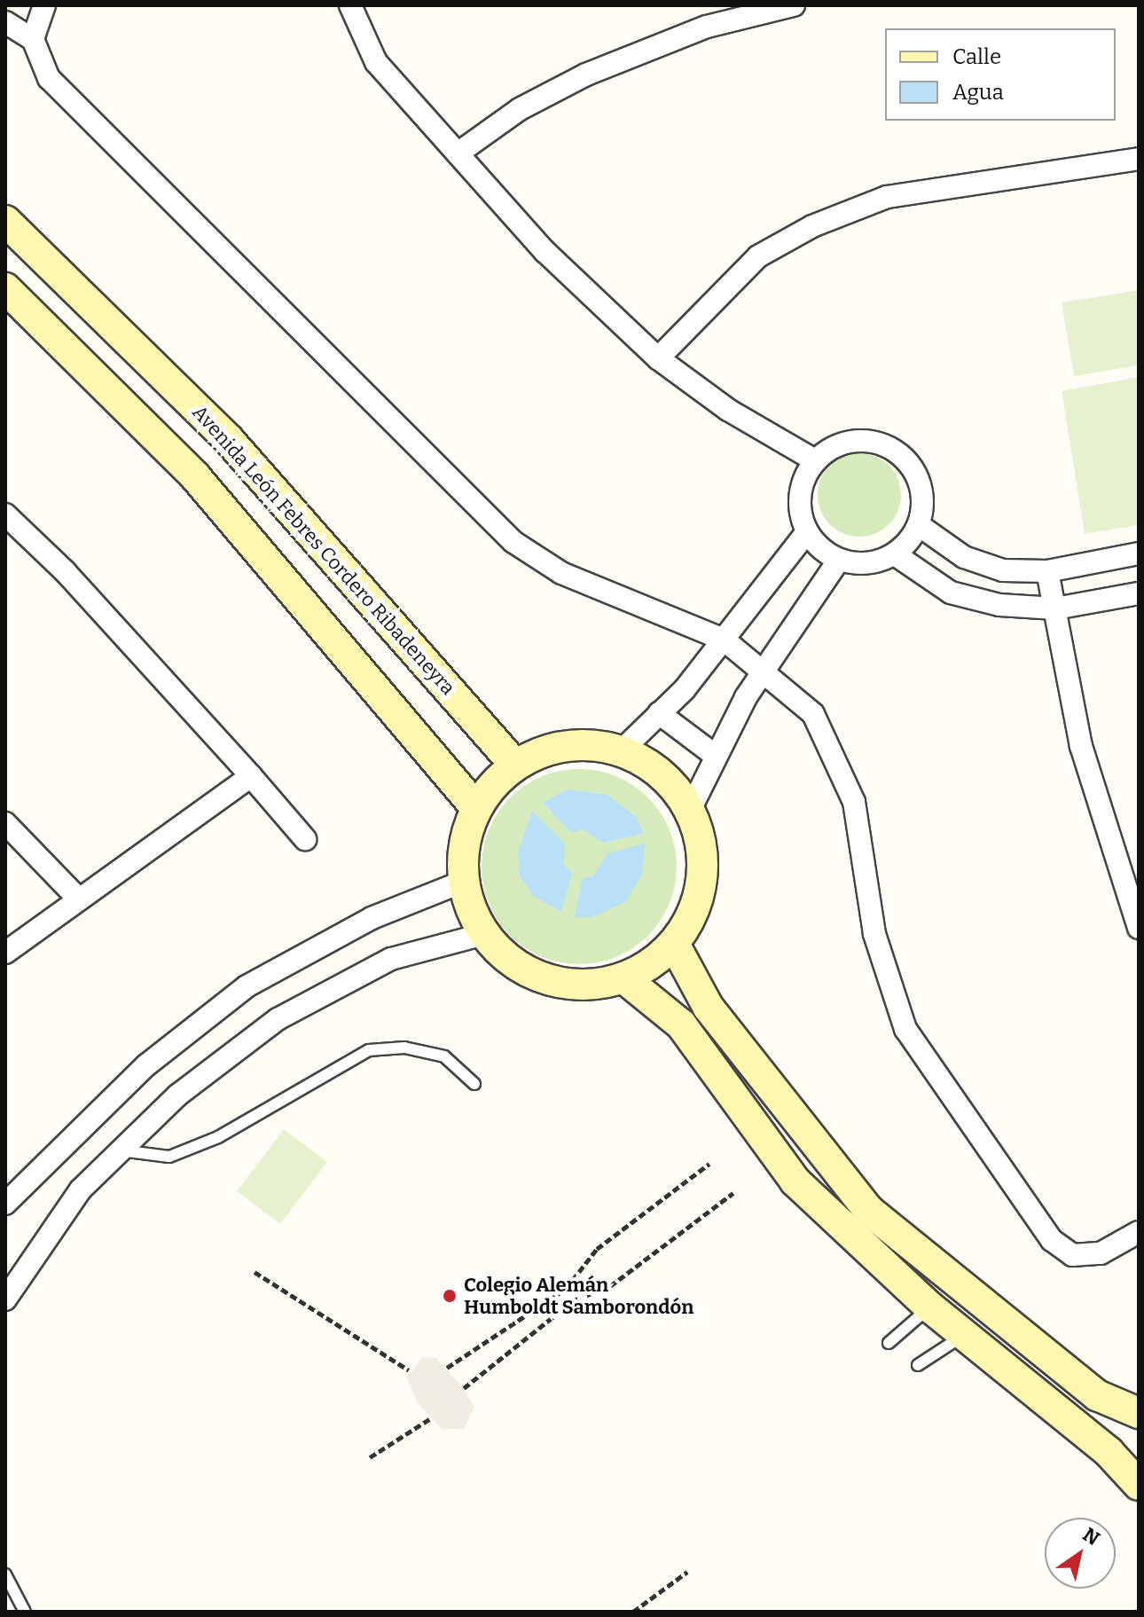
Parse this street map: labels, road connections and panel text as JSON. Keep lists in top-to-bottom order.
{
  "streets": {
    "street": ["Avenida León Febres Cordero Ribadeneyra"]
  },
  "places": ["Colegio Alemán Humboldt Samborondón"],
  "legend": ["Calle", "Agua"],
  "north": "top right"
}
